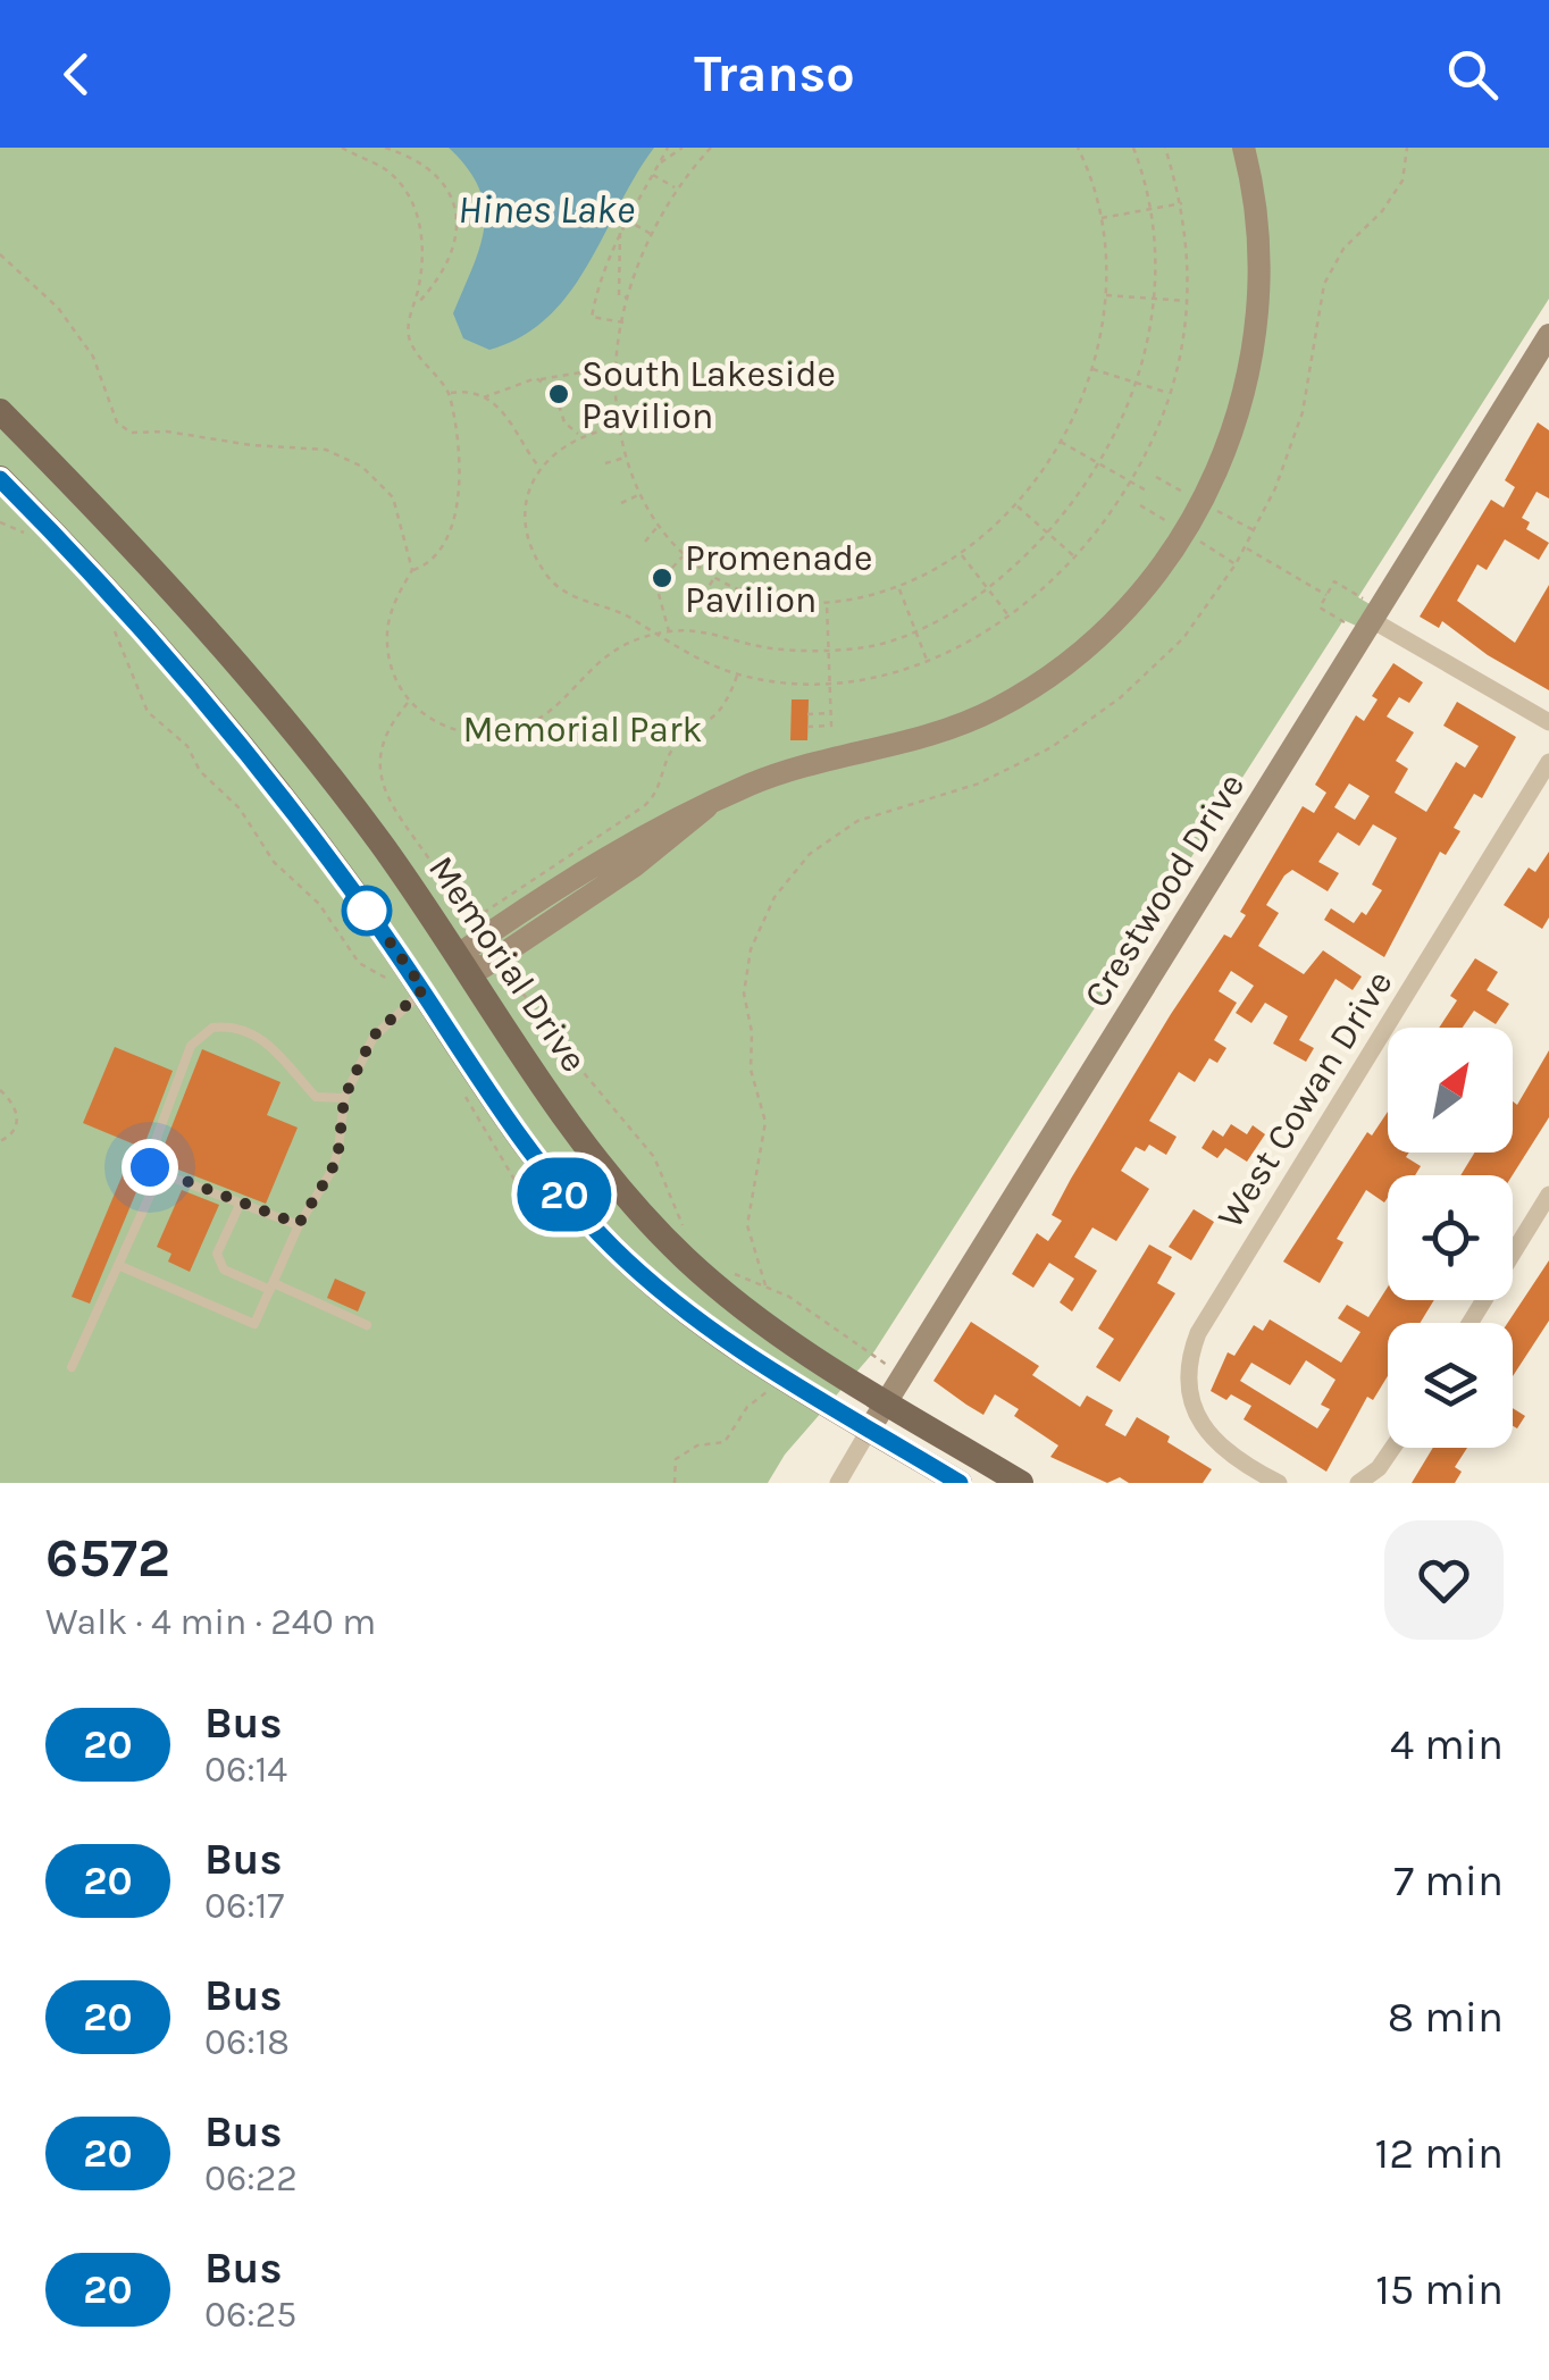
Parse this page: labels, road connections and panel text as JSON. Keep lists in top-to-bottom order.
{
  "streets": {
    "main road": ["Memorial Drive"],
    "street": ["Crestwood Drive", "West Cowan Drive"]
  },
  "crossings": [
    ["Crestwood Drive", "Memorial Drive"]
  ],
  "water": ["Hines Lake"],
  "parks": ["Memorial Park"],
  "places": ["South Lakeside Pavilion", "Promenade Pavilion"],
  "lines": ["bus line 20"],
  "north": "top right",
  "page": {
    "header": "Transo",
    "on_map": "20",
    "heading": ["6572", "Walk · 4 min · 240 m"],
    "list": [
      {
        "mark": "20",
        "name": "Bus",
        "note": "06:14",
        "value": "4 min"
      },
      {
        "mark": "20",
        "name": "Bus",
        "note": "06:17",
        "value": "7 min"
      },
      {
        "mark": "20",
        "name": "Bus",
        "note": "06:18",
        "value": "8 min"
      },
      {
        "mark": "20",
        "name": "Bus",
        "note": "06:22",
        "value": "12 min"
      },
      {
        "mark": "20",
        "name": "Bus",
        "note": "06:25",
        "value": "15 min"
      }
    ]
  }
}
